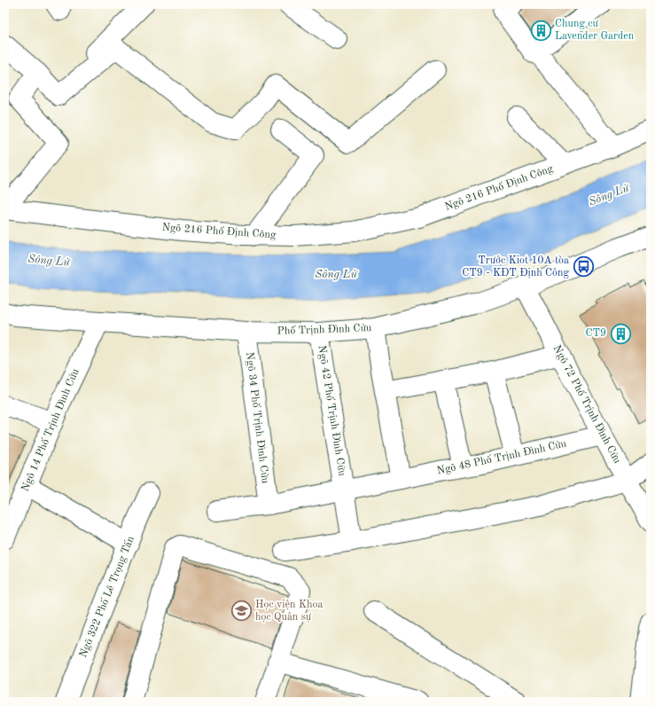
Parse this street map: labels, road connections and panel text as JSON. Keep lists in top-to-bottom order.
{
  "streets": {
    "main road": [
      "Ngõ 216 Phố Định Công",
      "Phố Trịnh Đình Cửu",
      "Ngõ 72 Phố Trịnh Đình Cửu",
      "Ngõ 42 Phố Trịnh Đình Cửu",
      "Ngõ 34 Phố Trịnh Đình Cửu",
      "Ngõ 14 Phố Trịnh Đình Cửu",
      "Ngõ 48 Phố Trịnh Đình Cửu",
      "Ngõ 322 Phố Lê Trọng Tấn"
    ]
  },
  "crossings": [
    ["Phố Trịnh Đình Cửu", "Ngõ 72 Phố Trịnh Đình Cửu"],
    ["Phố Trịnh Đình Cửu", "Ngõ 42 Phố Trịnh Đình Cửu"],
    ["Phố Trịnh Đình Cửu", "Ngõ 34 Phố Trịnh Đình Cửu"],
    ["Phố Trịnh Đình Cửu", "Ngõ 14 Phố Trịnh Đình Cửu"],
    ["Ngõ 72 Phố Trịnh Đình Cửu", "Ngõ 48 Phố Trịnh Đình Cửu"],
    ["Ngõ 42 Phố Trịnh Đình Cửu", "Ngõ 48 Phố Trịnh Đình Cửu"],
    ["Ngõ 34 Phố Trịnh Đình Cửu", "Ngõ 48 Phố Trịnh Đình Cửu"]
  ],
  "water": ["Sông Lừ"],
  "places": {
    "building": ["Chung cư Lavender Garden", "CT9"],
    "bus stop": ["Trước Kiot 10A tòa CT9 - KĐT Định Công"],
    "school or university": ["Học viện Khoa học Quân sự"]
  }
}
